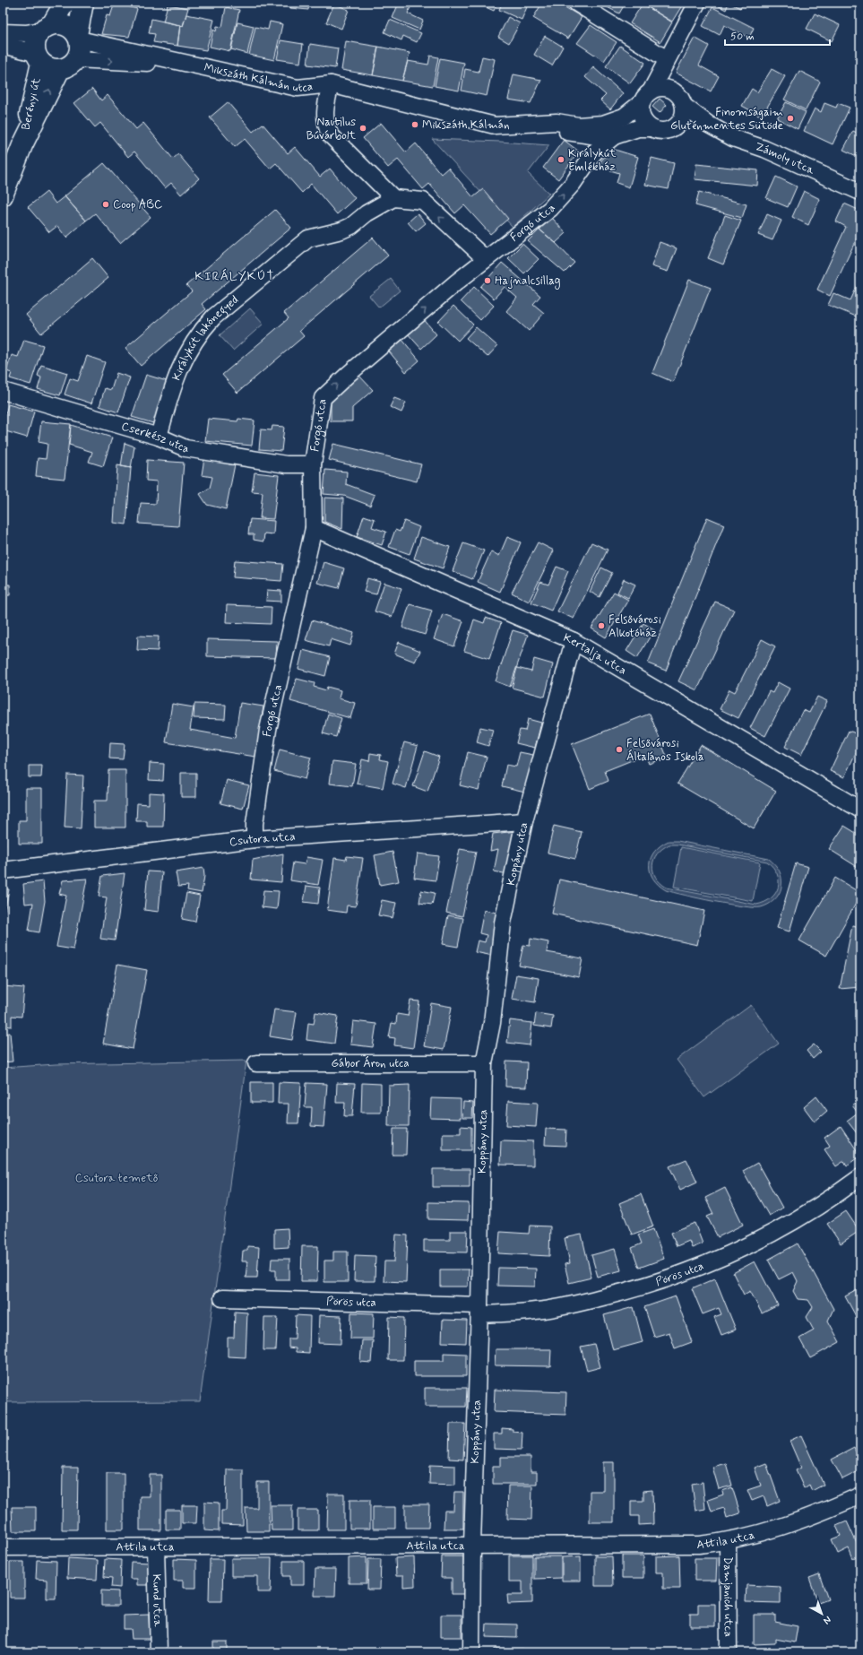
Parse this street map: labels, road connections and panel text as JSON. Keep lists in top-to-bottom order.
{
  "streets": {
    "main road": ["Berényi út"],
    "street": [
      "Mikszáth Kálmán utca",
      "Zámoly utca",
      "Forgó utca",
      "Királykút lakónegyed",
      "Cserkész utca",
      "Kertalja utca",
      "Csutora utca",
      "Koppány utca",
      "Gábor Áron utca",
      "Pörös utca",
      "Attila utca",
      "Damjanich utca",
      "Kund utca"
    ]
  },
  "crossings": [
    ["Mikszáth Kálmán utca", "Berényi út"],
    ["Mikszáth Kálmán utca", "Zámoly utca"],
    ["Mikszáth Kálmán utca", "Forgó utca"],
    ["Mikszáth Kálmán utca", "Királykút lakónegyed"],
    ["Forgó utca", "Cserkész utca"],
    ["Forgó utca", "Kertalja utca"],
    ["Forgó utca", "Csutora utca"],
    ["Királykút lakónegyed", "Cserkész utca"],
    ["Kertalja utca", "Koppány utca"],
    ["Csutora utca", "Koppány utca"],
    ["Koppány utca", "Gábor Áron utca"],
    ["Koppány utca", "Pörös utca"],
    ["Koppány utca", "Attila utca"],
    ["Attila utca", "Damjanich utca"],
    ["Attila utca", "Kund utca"]
  ],
  "one_way": ["Forgó utca"],
  "districts": ["KIRÁLYKÚT"],
  "parks": ["Csutora temető"],
  "places": [
    "Finomságaim Gluténmentes Sütöde",
    "Mikszáth Kálmán",
    "Nautilus Búvárbolt",
    "Királykút Emlékház",
    "Coop ABC",
    "Hajnalcsillag",
    "Felsővárosi Alkotóház",
    "Felsővárosi Általános Iskola"
  ],
  "scale_bar": "50 m",
  "north": "bottom right"
}
